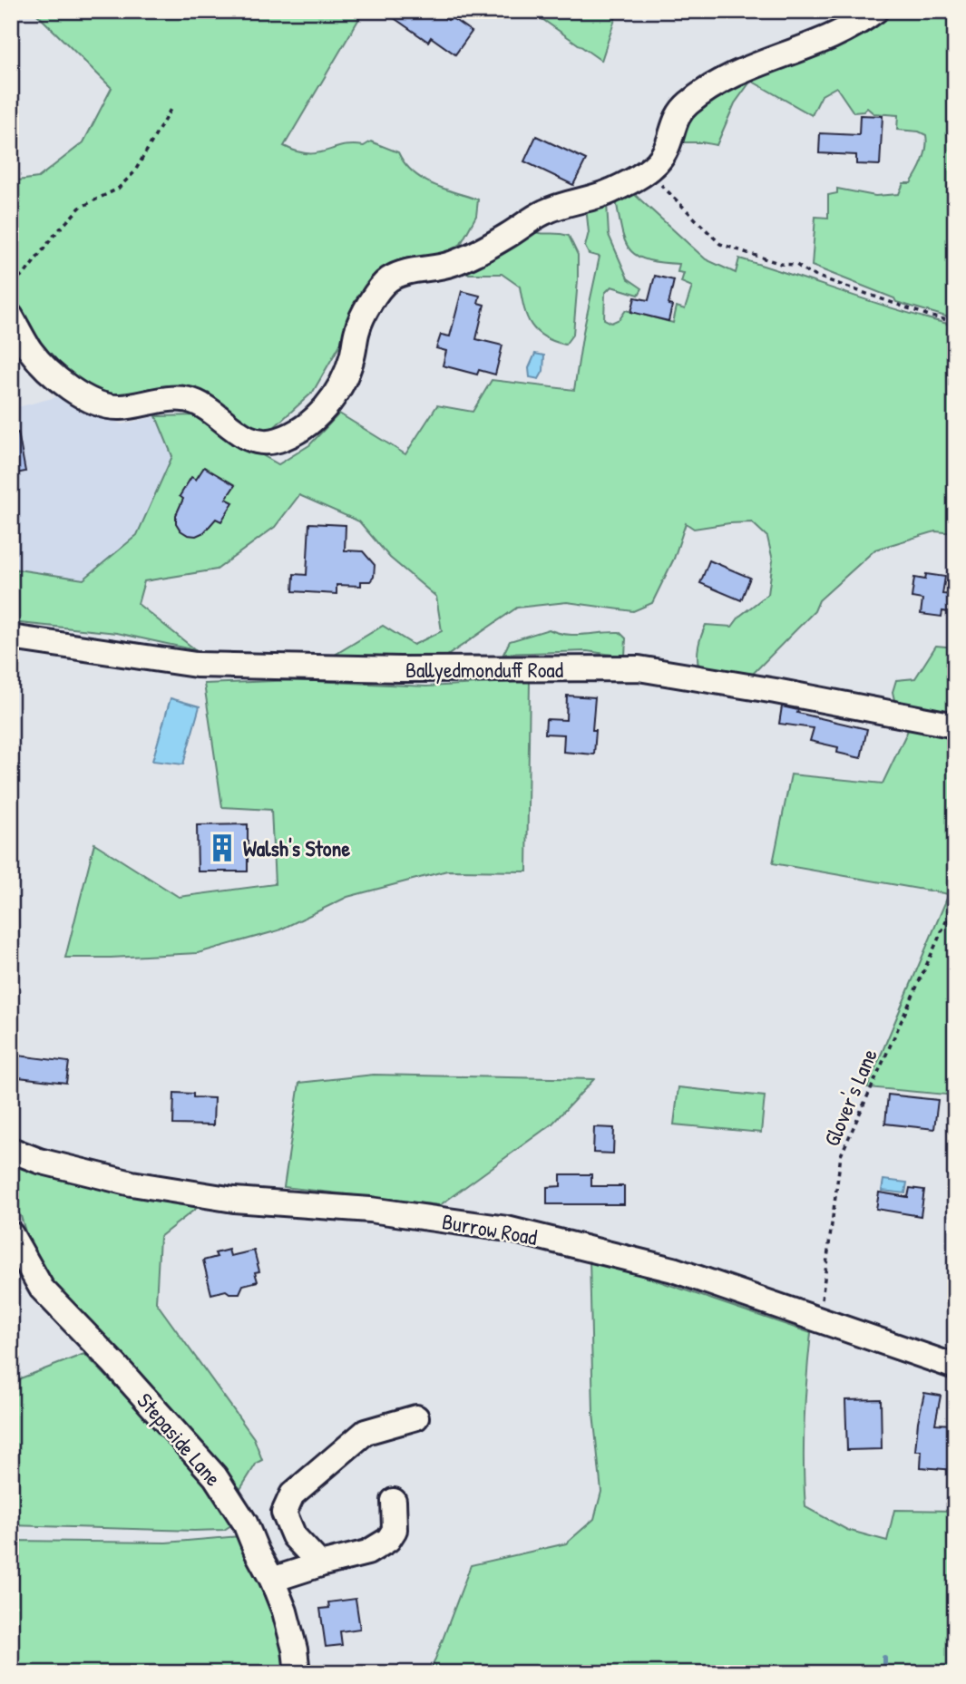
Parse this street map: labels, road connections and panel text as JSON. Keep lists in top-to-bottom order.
{
  "streets": {
    "street": ["Ballyedmonduff Road", "Burrow Road", "Stepaside Lane"],
    "path": ["Glover's Lane"]
  },
  "crossings": [
    ["Glover's Lane", "Burrow Road"]
  ],
  "places": {
    "building": ["Walsh's Stone"]
  }
}
